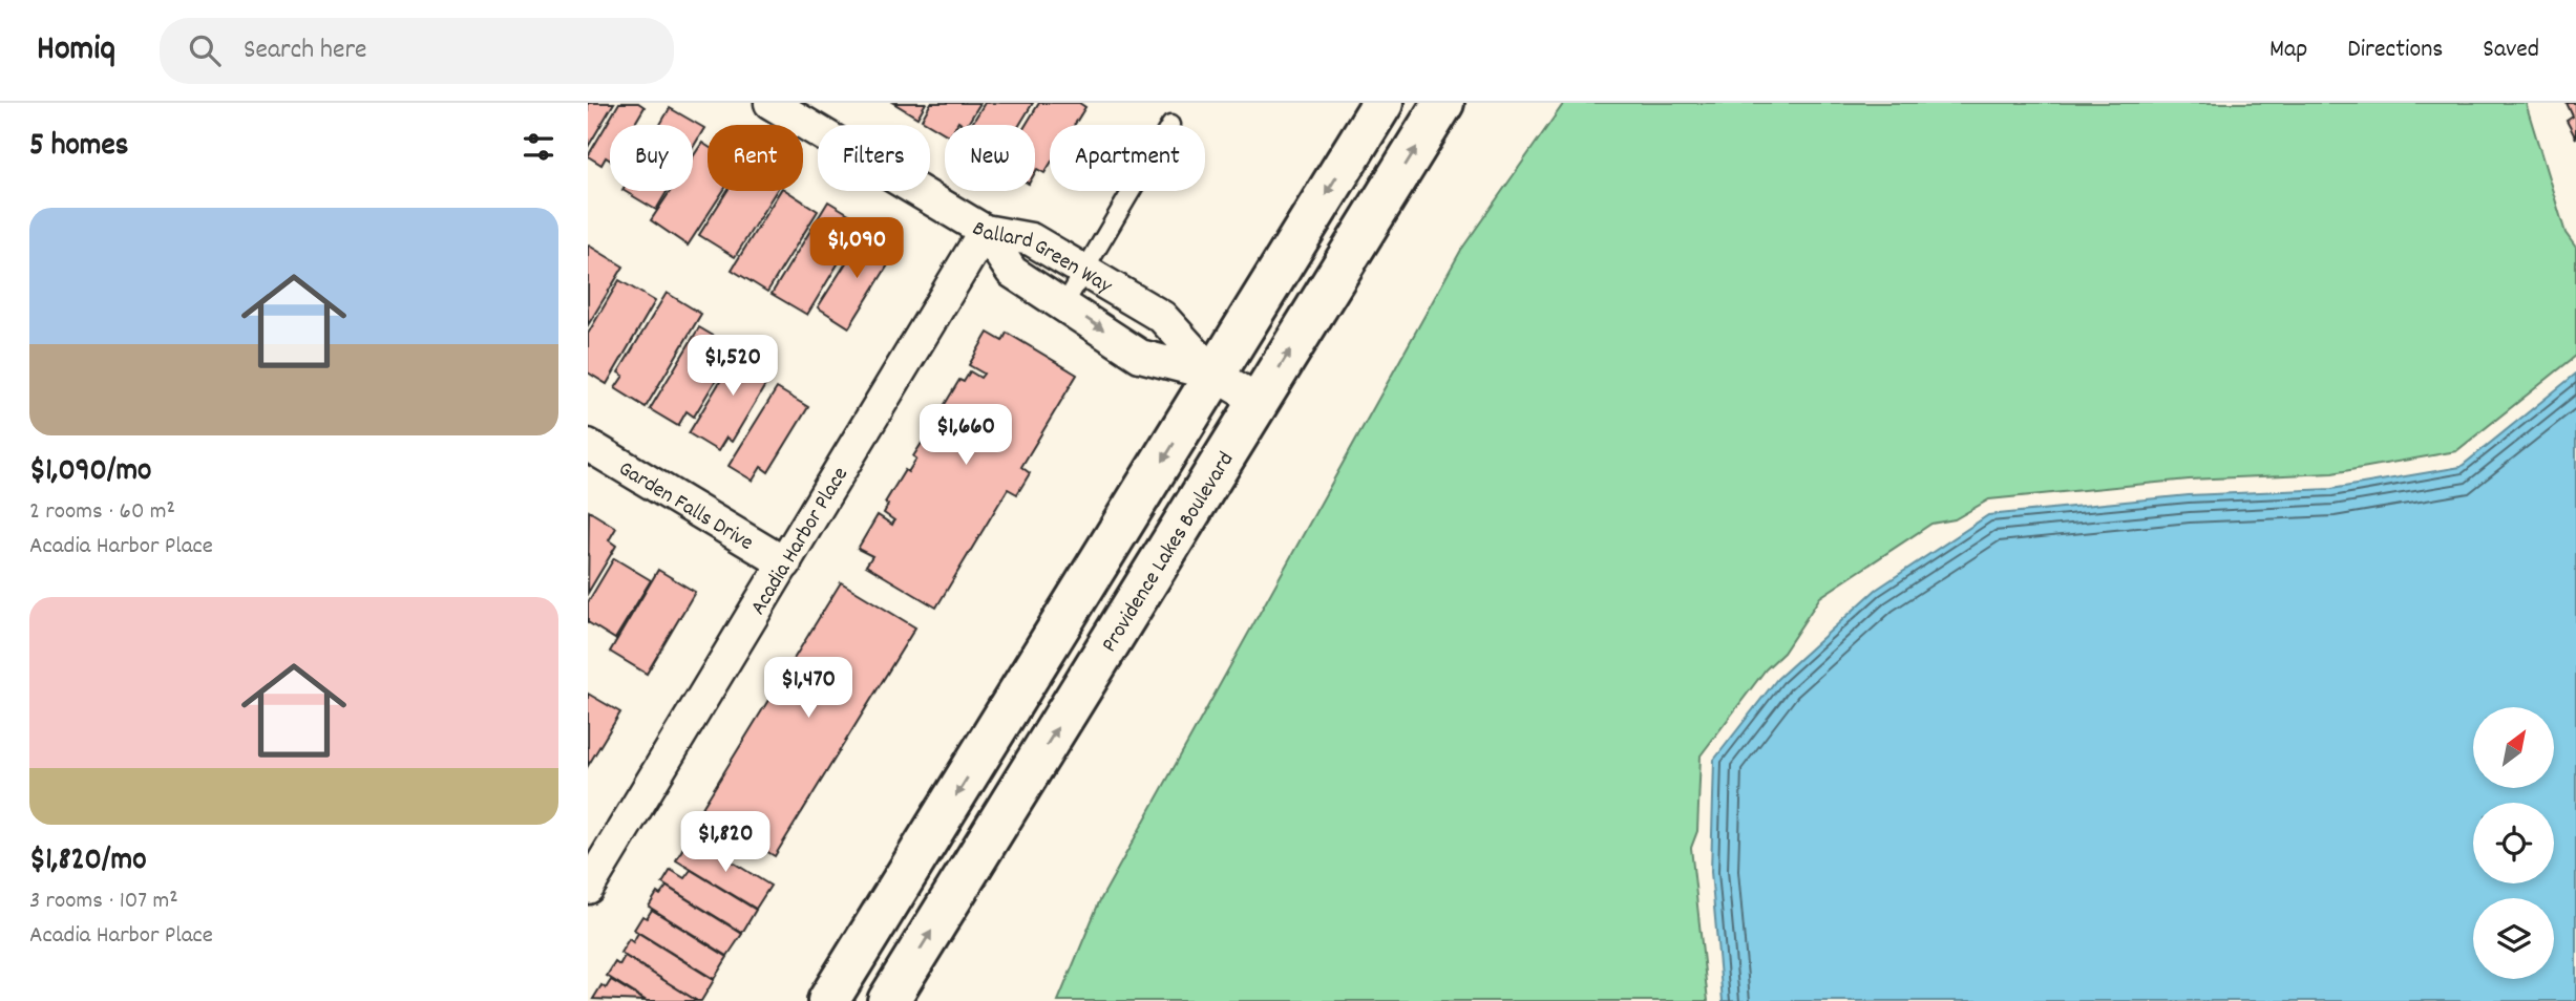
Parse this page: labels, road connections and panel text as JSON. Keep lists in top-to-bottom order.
{
  "streets": {
    "street": [
      "Ballard Green Way",
      "Garden Falls Drive",
      "Acadia Harbor Place",
      "Providence Lakes Boulevard"
    ]
  },
  "crossings": [
    ["Ballard Green Way", "Acadia Harbor Place"],
    ["Ballard Green Way", "Providence Lakes Boulevard"],
    ["Garden Falls Drive", "Acadia Harbor Place"]
  ],
  "north": "top right",
  "page": {
    "header": "Homiq",
    "search": "Search here",
    "nav": ["Map", "Directions", "Saved"],
    "heading": "5 homes",
    "chip": [
      "Buy",
      "Rent",
      "Filters",
      "New",
      "Apartment"
    ],
    "list": [
      {
        "name": "$1,090/mo",
        "note": "2 rooms · 60 m² · Acadia Harbor Place"
      },
      {
        "name": "$1,820/mo",
        "note": "3 rooms · 107 m² · Acadia Harbor Place"
      }
    ],
    "price": [
      "$1,090",
      "$1,520",
      "$1,660",
      "$1,470",
      "$1,820"
    ]
  }
}
